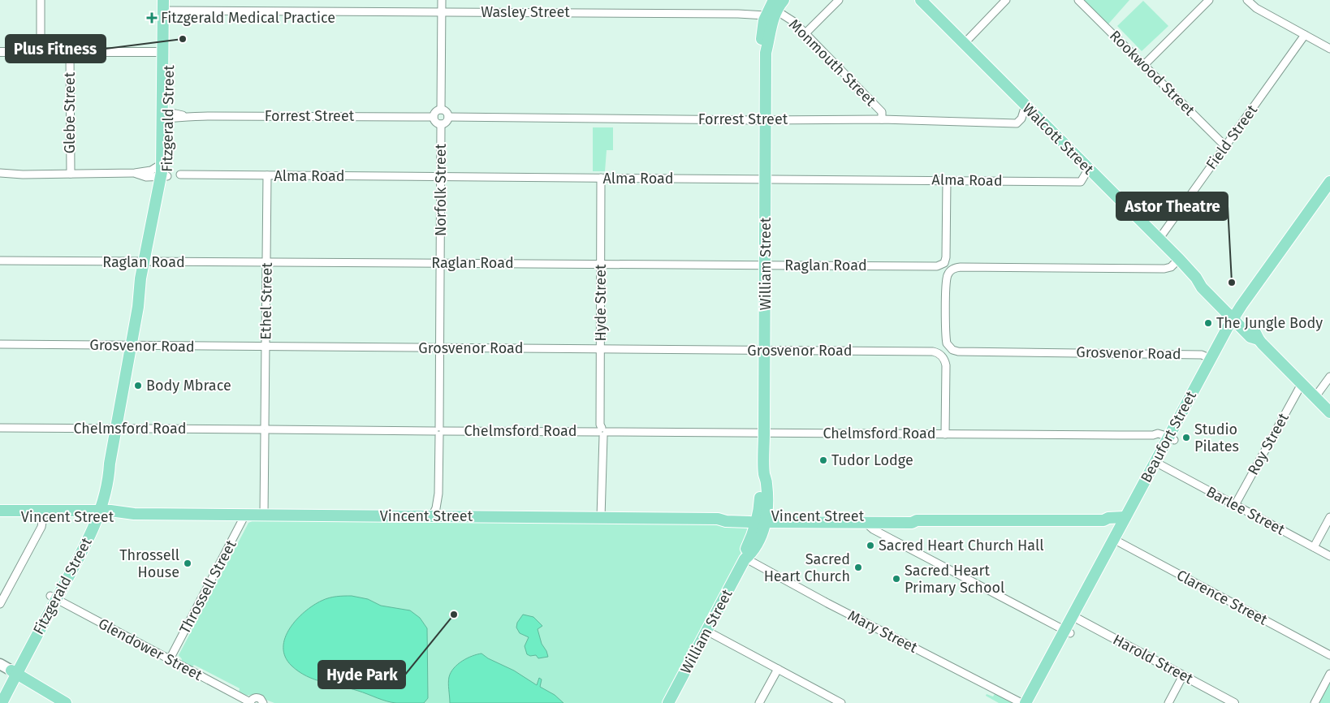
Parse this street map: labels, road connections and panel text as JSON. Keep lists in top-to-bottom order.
{
  "streets": {
    "main road": [
      "Fitzgerald Street",
      "Walcott Street",
      "William Street",
      "Beaufort Street",
      "Vincent Street"
    ],
    "street": [
      "Wasley Street",
      "Monmouth Street",
      "Rookwood Street",
      "Glebe Street",
      "Forrest Street",
      "Field Street",
      "Alma Road",
      "Norfolk Street",
      "Raglan Road",
      "Ethel Street",
      "Hyde Street",
      "Grosvenor Road",
      "Chelmsford Road",
      "Roy Street",
      "Barlee Street",
      "Throssell Street",
      "Clarence Street",
      "Mary Street",
      "Glendower Street",
      "Harold Street"
    ]
  },
  "crossings": [
    ["Wasley Street", "Fitzgerald Street"],
    ["Wasley Street", "William Street"],
    ["Monmouth Street", "Forrest Street"],
    ["Monmouth Street", "William Street"],
    ["Rookwood Street", "Field Street"],
    ["Forrest Street", "Fitzgerald Street"],
    ["Forrest Street", "Walcott Street"],
    ["Forrest Street", "Norfolk Street"],
    ["Forrest Street", "William Street"],
    ["Fitzgerald Street", "Raglan Road"],
    ["Fitzgerald Street", "Grosvenor Road"],
    ["Fitzgerald Street", "Chelmsford Road"],
    ["Fitzgerald Street", "Vincent Street"],
    ["Fitzgerald Street", "Glendower Street"],
    ["Field Street", "Walcott Street"],
    ["Walcott Street", "Alma Road"],
    ["Walcott Street", "Grosvenor Road"],
    ["Walcott Street", "Beaufort Street"],
    ["Walcott Street", "Roy Street"],
    ["Alma Road", "Norfolk Street"],
    ["Alma Road", "Raglan Road"],
    ["Alma Road", "William Street"],
    ["Alma Road", "Ethel Street"],
    ["Alma Road", "Hyde Street"],
    ["Norfolk Street", "Raglan Road"],
    ["Norfolk Street", "Grosvenor Road"],
    ["Norfolk Street", "Chelmsford Road"],
    ["Norfolk Street", "Vincent Street"],
    ["Raglan Road", "William Street"],
    ["Raglan Road", "Ethel Street"],
    ["Raglan Road", "Hyde Street"],
    ["William Street", "Grosvenor Road"],
    ["William Street", "Chelmsford Road"],
    ["William Street", "Vincent Street"],
    ["William Street", "Mary Street"],
    ["Ethel Street", "Grosvenor Road"],
    ["Ethel Street", "Chelmsford Road"],
    ["Ethel Street", "Vincent Street"],
    ["Hyde Street", "Grosvenor Road"],
    ["Hyde Street", "Chelmsford Road"],
    ["Hyde Street", "Vincent Street"],
    ["Grosvenor Road", "Chelmsford Road"],
    ["Grosvenor Road", "Beaufort Street"],
    ["Chelmsford Road", "Beaufort Street"],
    ["Beaufort Street", "Barlee Street"],
    ["Beaufort Street", "Vincent Street"],
    ["Beaufort Street", "Clarence Street"],
    ["Beaufort Street", "Harold Street"],
    ["Roy Street", "Barlee Street"],
    ["Vincent Street", "Throssell Street"],
    ["Vincent Street", "Clarence Street"],
    ["Throssell Street", "Glendower Street"]
  ],
  "places": {
    "health": ["Fitzgerald Medical Practice"],
    "other": [
      "Plus Fitness",
      "Astor Theatre",
      "The Jungle Body",
      "Body Mbrace",
      "Studio Pilates",
      "Tudor Lodge",
      "Sacred Heart Church Hall",
      "Throssell House",
      "Sacred Heart Church",
      "Sacred Heart Primary School",
      "Hyde Park"
    ]
  }
}
